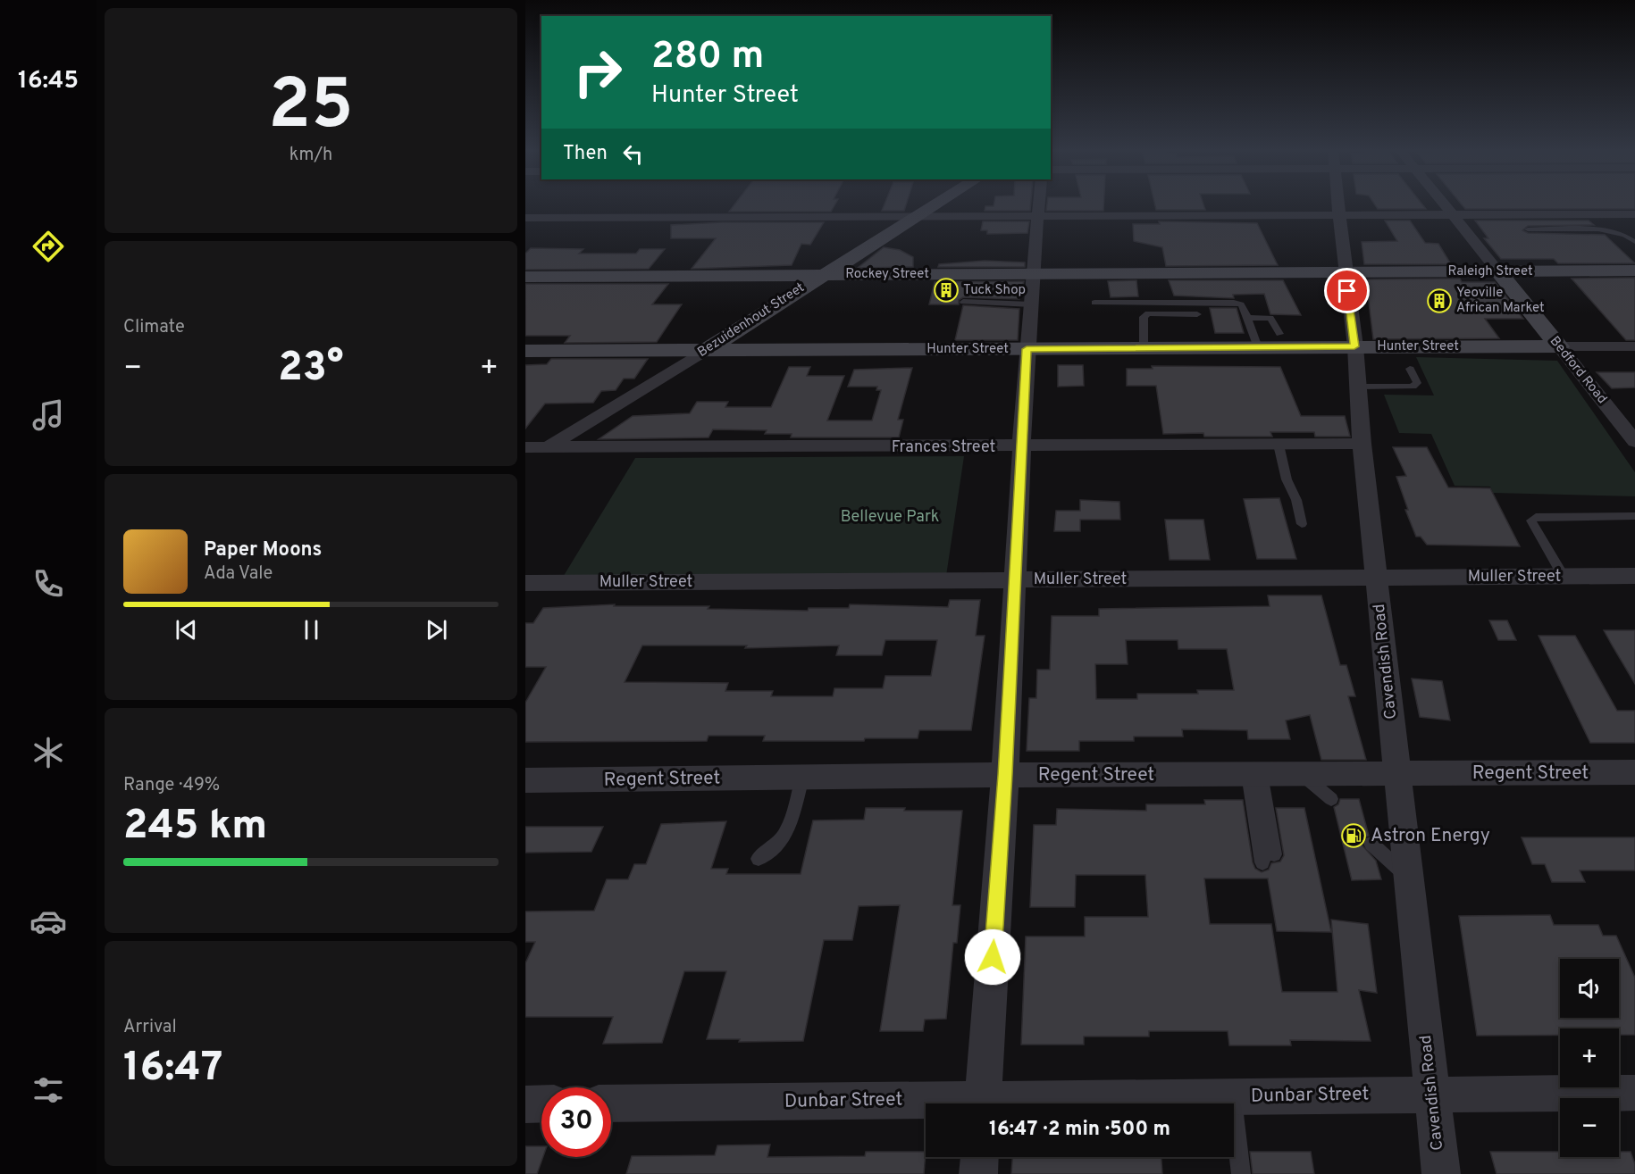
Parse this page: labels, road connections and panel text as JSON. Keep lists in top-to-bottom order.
{
  "streets": {
    "main road": [
      "Raleigh Street",
      "Rockey Street",
      "Bezuidenhout Street",
      "Hunter Street",
      "Bedford Road"
    ],
    "street": [
      "Frances Street",
      "Muller Street",
      "Cavendish Road",
      "Regent Street",
      "Dunbar Street"
    ]
  },
  "crossings": [
    ["Raleigh Street", "Rockey Street"],
    ["Raleigh Street", "Bedford Road"],
    ["Raleigh Street", "Cavendish Road"],
    ["Rockey Street", "Bezuidenhout Street"],
    ["Rockey Street", "Cavendish Road"],
    ["Bezuidenhout Street", "Hunter Street"],
    ["Bezuidenhout Street", "Frances Street"],
    ["Hunter Street", "Bedford Road"],
    ["Hunter Street", "Cavendish Road"],
    ["Frances Street", "Cavendish Road"],
    ["Muller Street", "Cavendish Road"],
    ["Cavendish Road", "Regent Street"],
    ["Cavendish Road", "Dunbar Street"]
  ],
  "parks": ["Bellevue Park"],
  "places": {
    "building": ["Tuck Shop", "Yeoville African Market"],
    "fuel station": ["Astron Energy"]
  },
  "page": {
    "tabs": "16:45",
    "tile": [
      ["25", "km/h"],
      "Climate",
      ["Range · 49%", "245 km"],
      ["Arrival", "16:47"]
    ],
    "turn": ["280 m", "Hunter Street"],
    "then": "Then",
    "heat": ["−", "23°", "+"],
    "song": ["Paper Moons", "Ada Vale"],
    "map_buttons": ["+", "−"],
    "limit": "30",
    "trip": "16:47 · 2 min · 500 m"
  }
}
